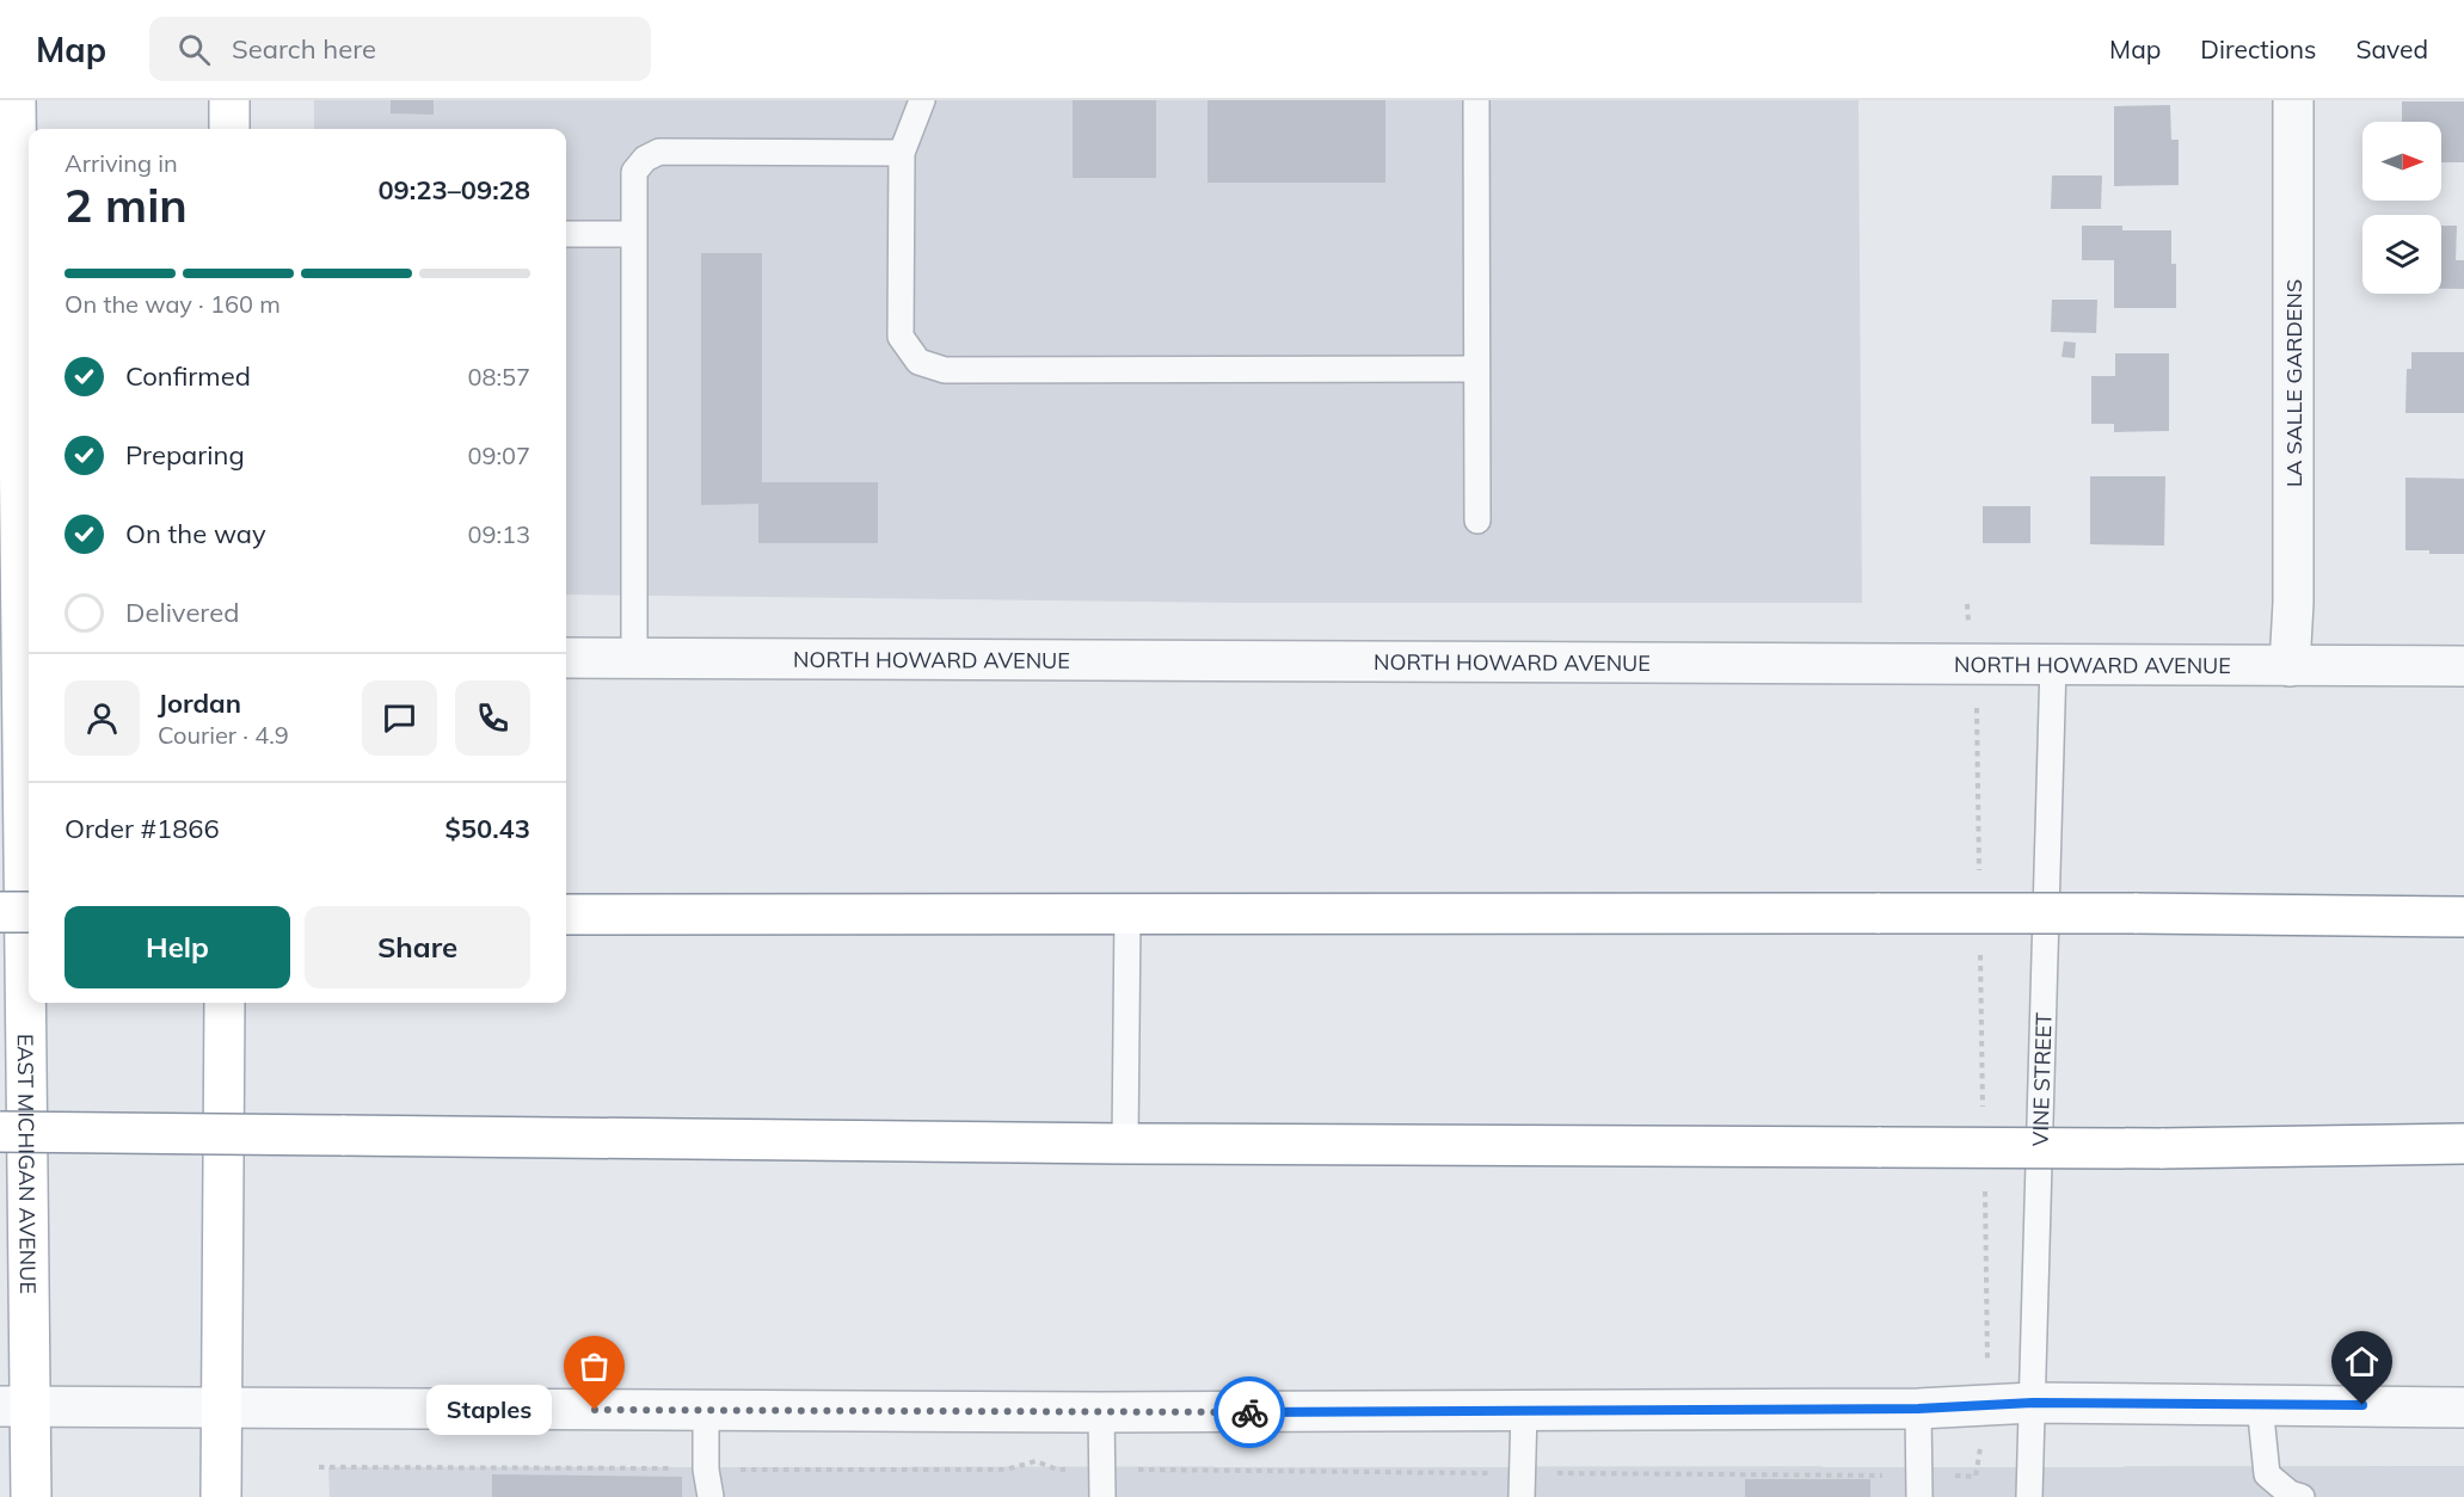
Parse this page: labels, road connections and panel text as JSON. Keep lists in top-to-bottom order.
{
  "streets": {
    "main road": ["EAST MICHIGAN AVENUE"],
    "street": ["LA SALLE GARDENS", "NORTH HOWARD AVENUE"],
    "lane": ["VINE STREET"]
  },
  "crossings": [
    ["LA SALLE GARDENS", "NORTH HOWARD AVENUE"],
    ["NORTH HOWARD AVENUE", "VINE STREET"]
  ],
  "places": ["Staples"],
  "north": "right",
  "page": {
    "header": "Map",
    "search": "Search here",
    "nav": ["Map", "Directions", "Saved"],
    "heading": ["2 min", "Arriving in", "09:23–09:28"],
    "panel": [
      "Jordan",
      "Courier · 4.9",
      "Order #1866",
      "$50.43"
    ],
    "bar": "On the way · 160 m",
    "list": [
      ["Confirmed", "08:57"],
      ["Preparing", "09:07"],
      ["On the way", "09:13"],
      "Delivered"
    ],
    "buttons": ["Help", "Share"],
    "bubble": "Staples"
  }
}
